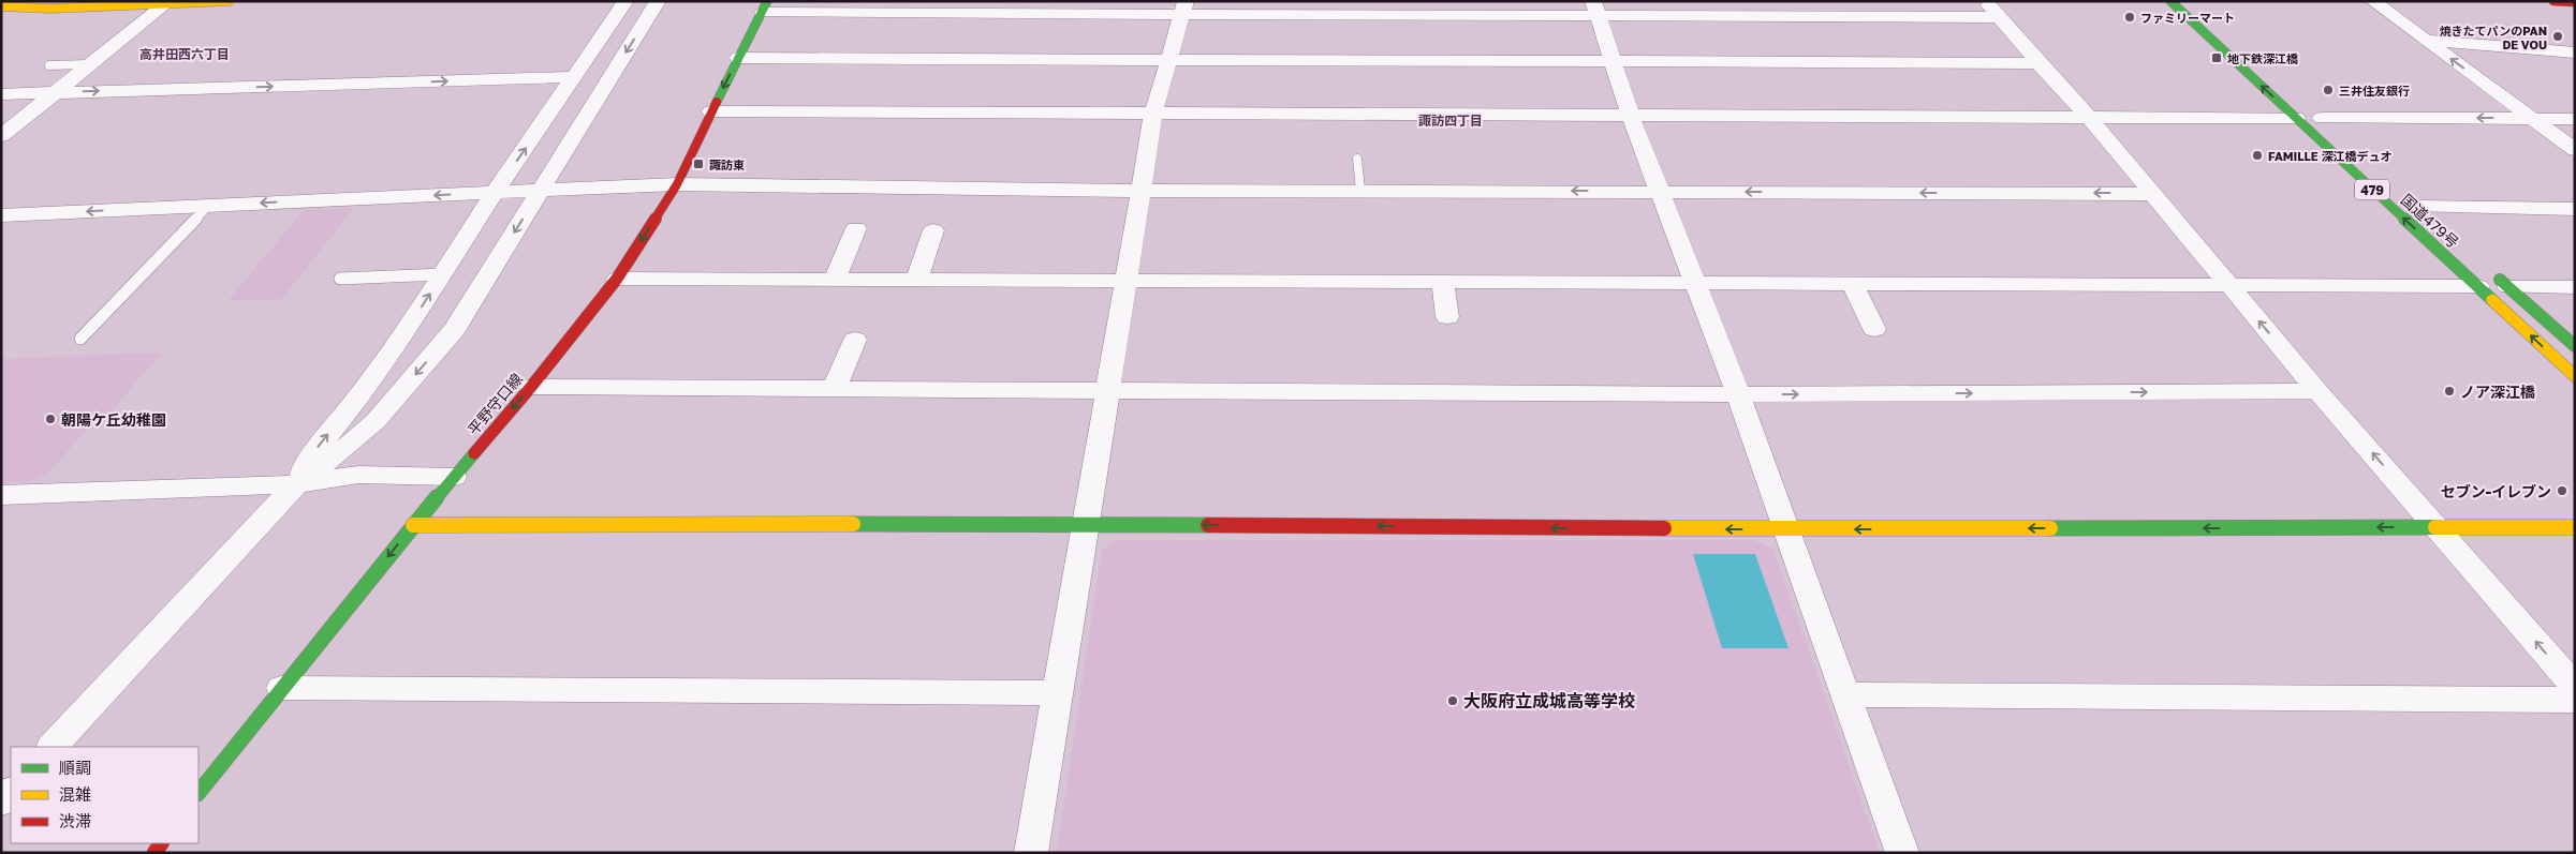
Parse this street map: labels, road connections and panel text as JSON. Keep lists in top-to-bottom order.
{
  "streets": {
    "main road": ["479", "国道479号", "平野守口線"]
  },
  "one_way": ["国道479号", "平野守口線"],
  "districts": ["高井田西六丁目", "諏訪四丁目"],
  "places": {
    "other": [
      "ファミリーマート",
      "焼きたてパンのPAN DE VOU",
      "三井住友銀行",
      "FAMILLE 深江橋デュオ",
      "ノア深江橋",
      "朝陽ケ丘幼稚園",
      "セブン-イレブン",
      "大阪府立成城高等学校"
    ],
    "transit": ["地下鉄深江橋", "諏訪東"]
  },
  "legend": ["順調", "混雑", "渋滞"]
}
